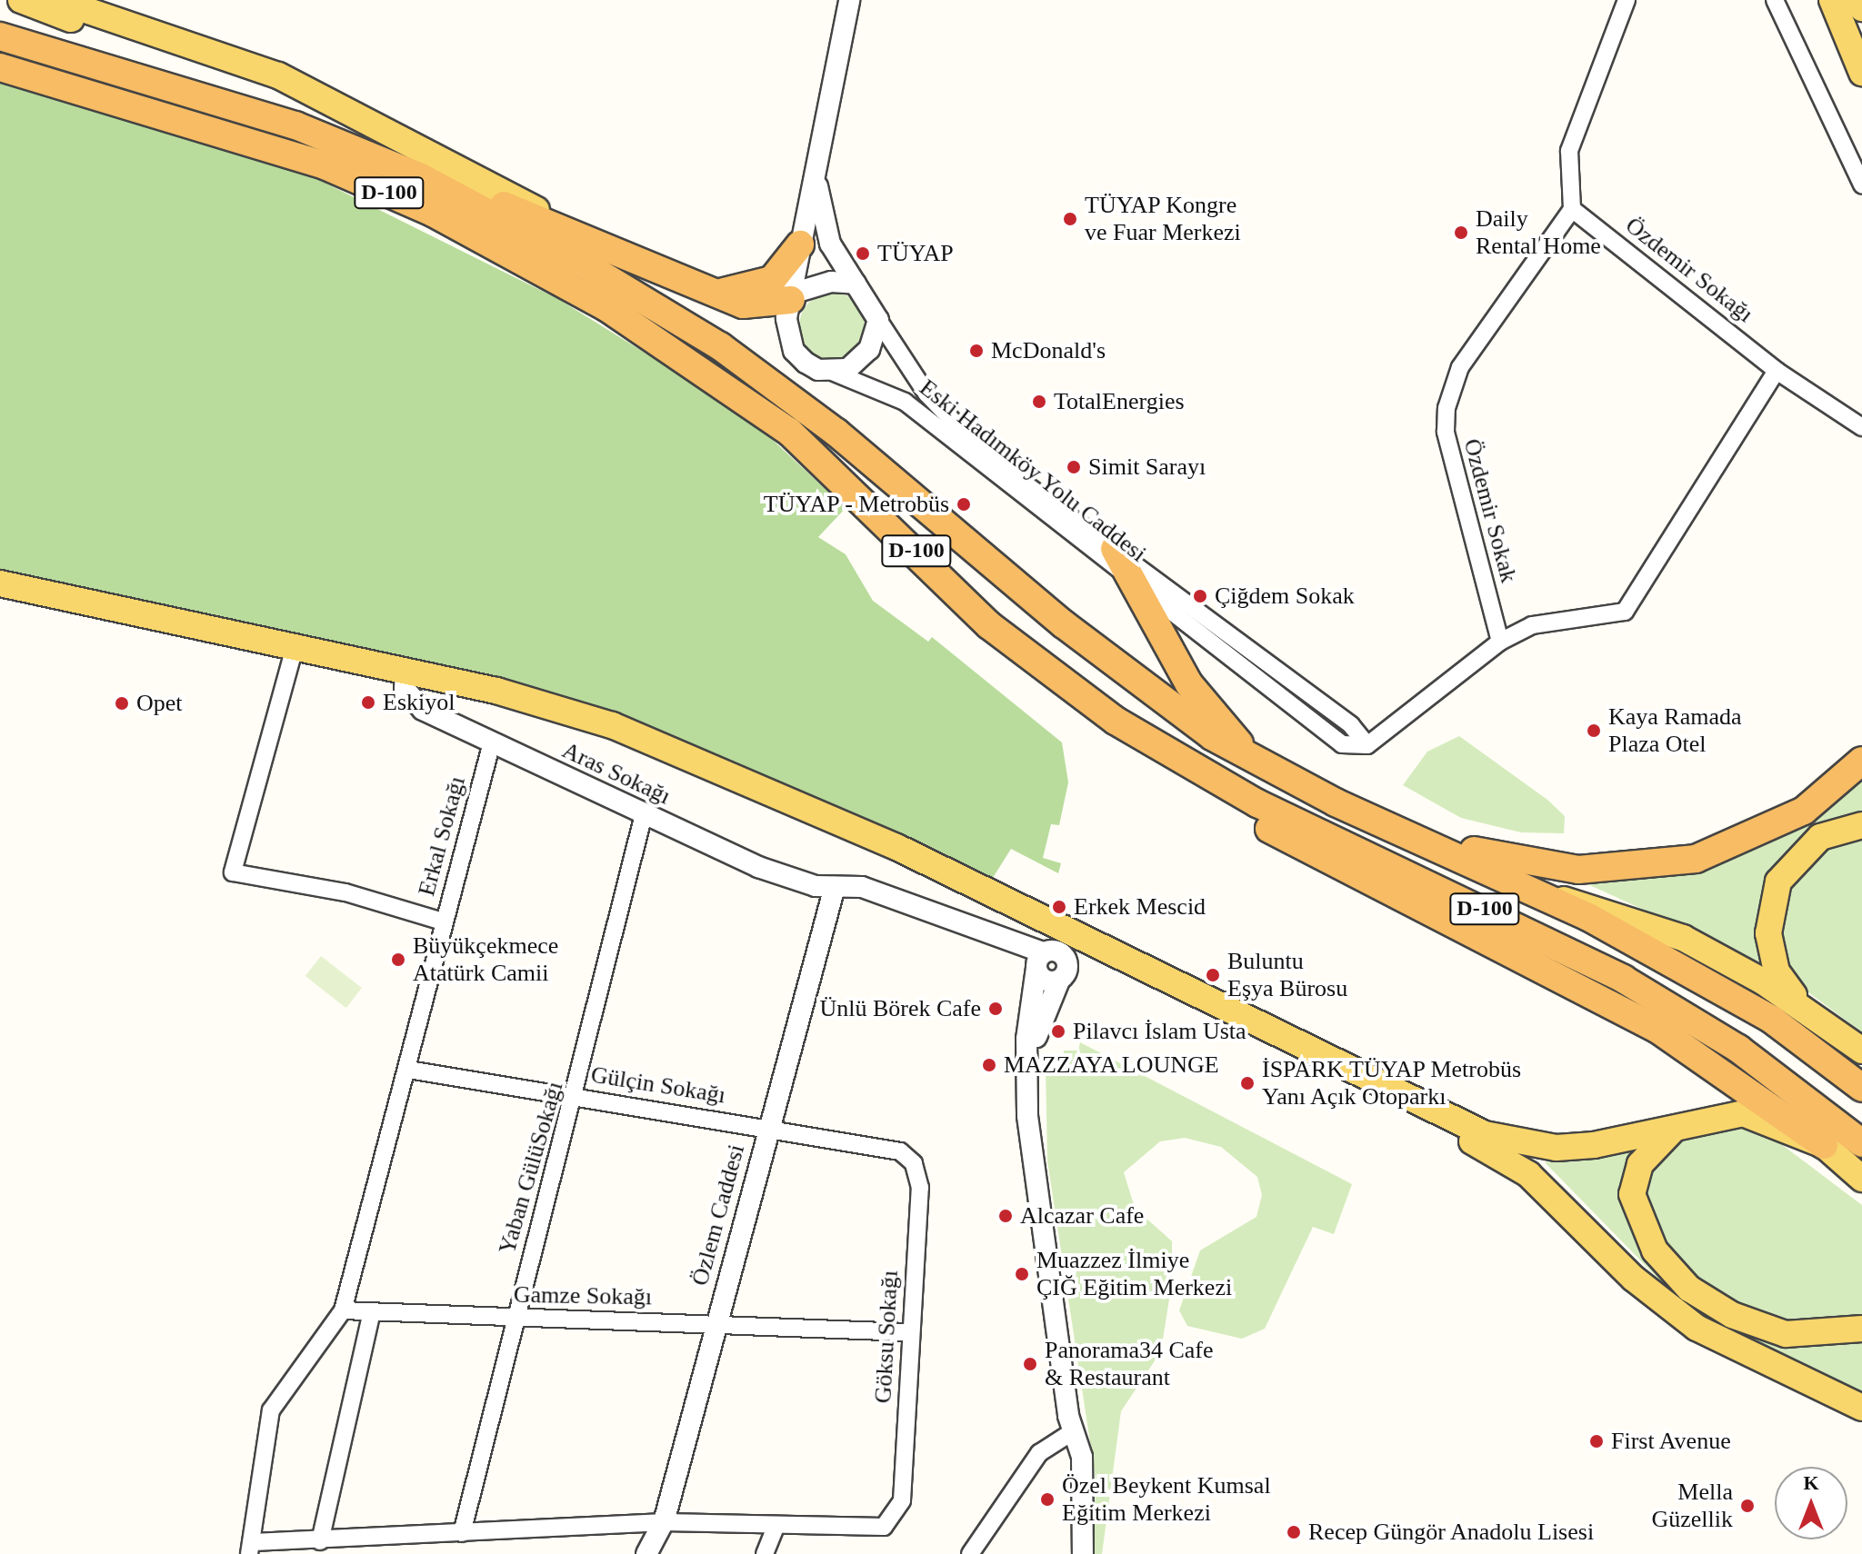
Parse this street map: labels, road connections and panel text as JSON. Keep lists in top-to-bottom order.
{
  "streets": {
    "highway": ["D-100"],
    "street": [
      "Özdemir Sokağı",
      "Eski Hadımköy Yolu Caddesi",
      "Özdemir Sokak",
      "Aras Sokağı",
      "Erkal Sokağı",
      "Gülçin Sokağı",
      "Yaban GülüSokağı",
      "Özlem Caddesi",
      "Gamze Sokağı",
      "Göksu Sokağı"
    ]
  },
  "crossings": [
    ["Özdemir Sokağı", "Özdemir Sokak"],
    ["Aras Sokağı", "Erkal Sokağı"],
    ["Aras Sokağı", "Yaban GülüSokağı"],
    ["Aras Sokağı", "Özlem Caddesi"],
    ["Erkal Sokağı", "Gülçin Sokağı"],
    ["Erkal Sokağı", "Gamze Sokağı"],
    ["Gülçin Sokağı", "Yaban GülüSokağı"],
    ["Gülçin Sokağı", "Özlem Caddesi"],
    ["Gülçin Sokağı", "Göksu Sokağı"],
    ["Yaban GülüSokağı", "Gamze Sokağı"],
    ["Özlem Caddesi", "Gamze Sokağı"],
    ["Gamze Sokağı", "Göksu Sokağı"]
  ],
  "places": [
    "TÜYAP Kongre ve Fuar Merkezi",
    "Daily Rental Home",
    "TÜYAP",
    "McDonald's",
    "TotalEnergies",
    "Simit Sarayı",
    "TÜYAP - Metrobüs",
    "Çiğdem Sokak",
    "Eskiyol",
    "Opet",
    "Kaya Ramada Plaza Otel",
    "Erkek Mescid",
    "Büyükçekmece Atatürk Camii",
    "Buluntu Eşya Bürosu",
    "Ünlü Börek Cafe",
    "Pilavcı İslam Usta",
    "MAZZAYA LOUNGE",
    "İSPARK TÜYAP Metrobüs Yanı Açık Otoparkı",
    "Alcazar Cafe",
    "Muazzez İlmiye ÇIĞ Eğitim Merkezi",
    "Panorama34 Cafe & Restaurant",
    "First Avenue",
    "Özel Beykent Kumsal Eğitim Merkezi",
    "Mella Güzellik",
    "Recep Güngör Anadolu Lisesi"
  ],
  "north": "top"
}
